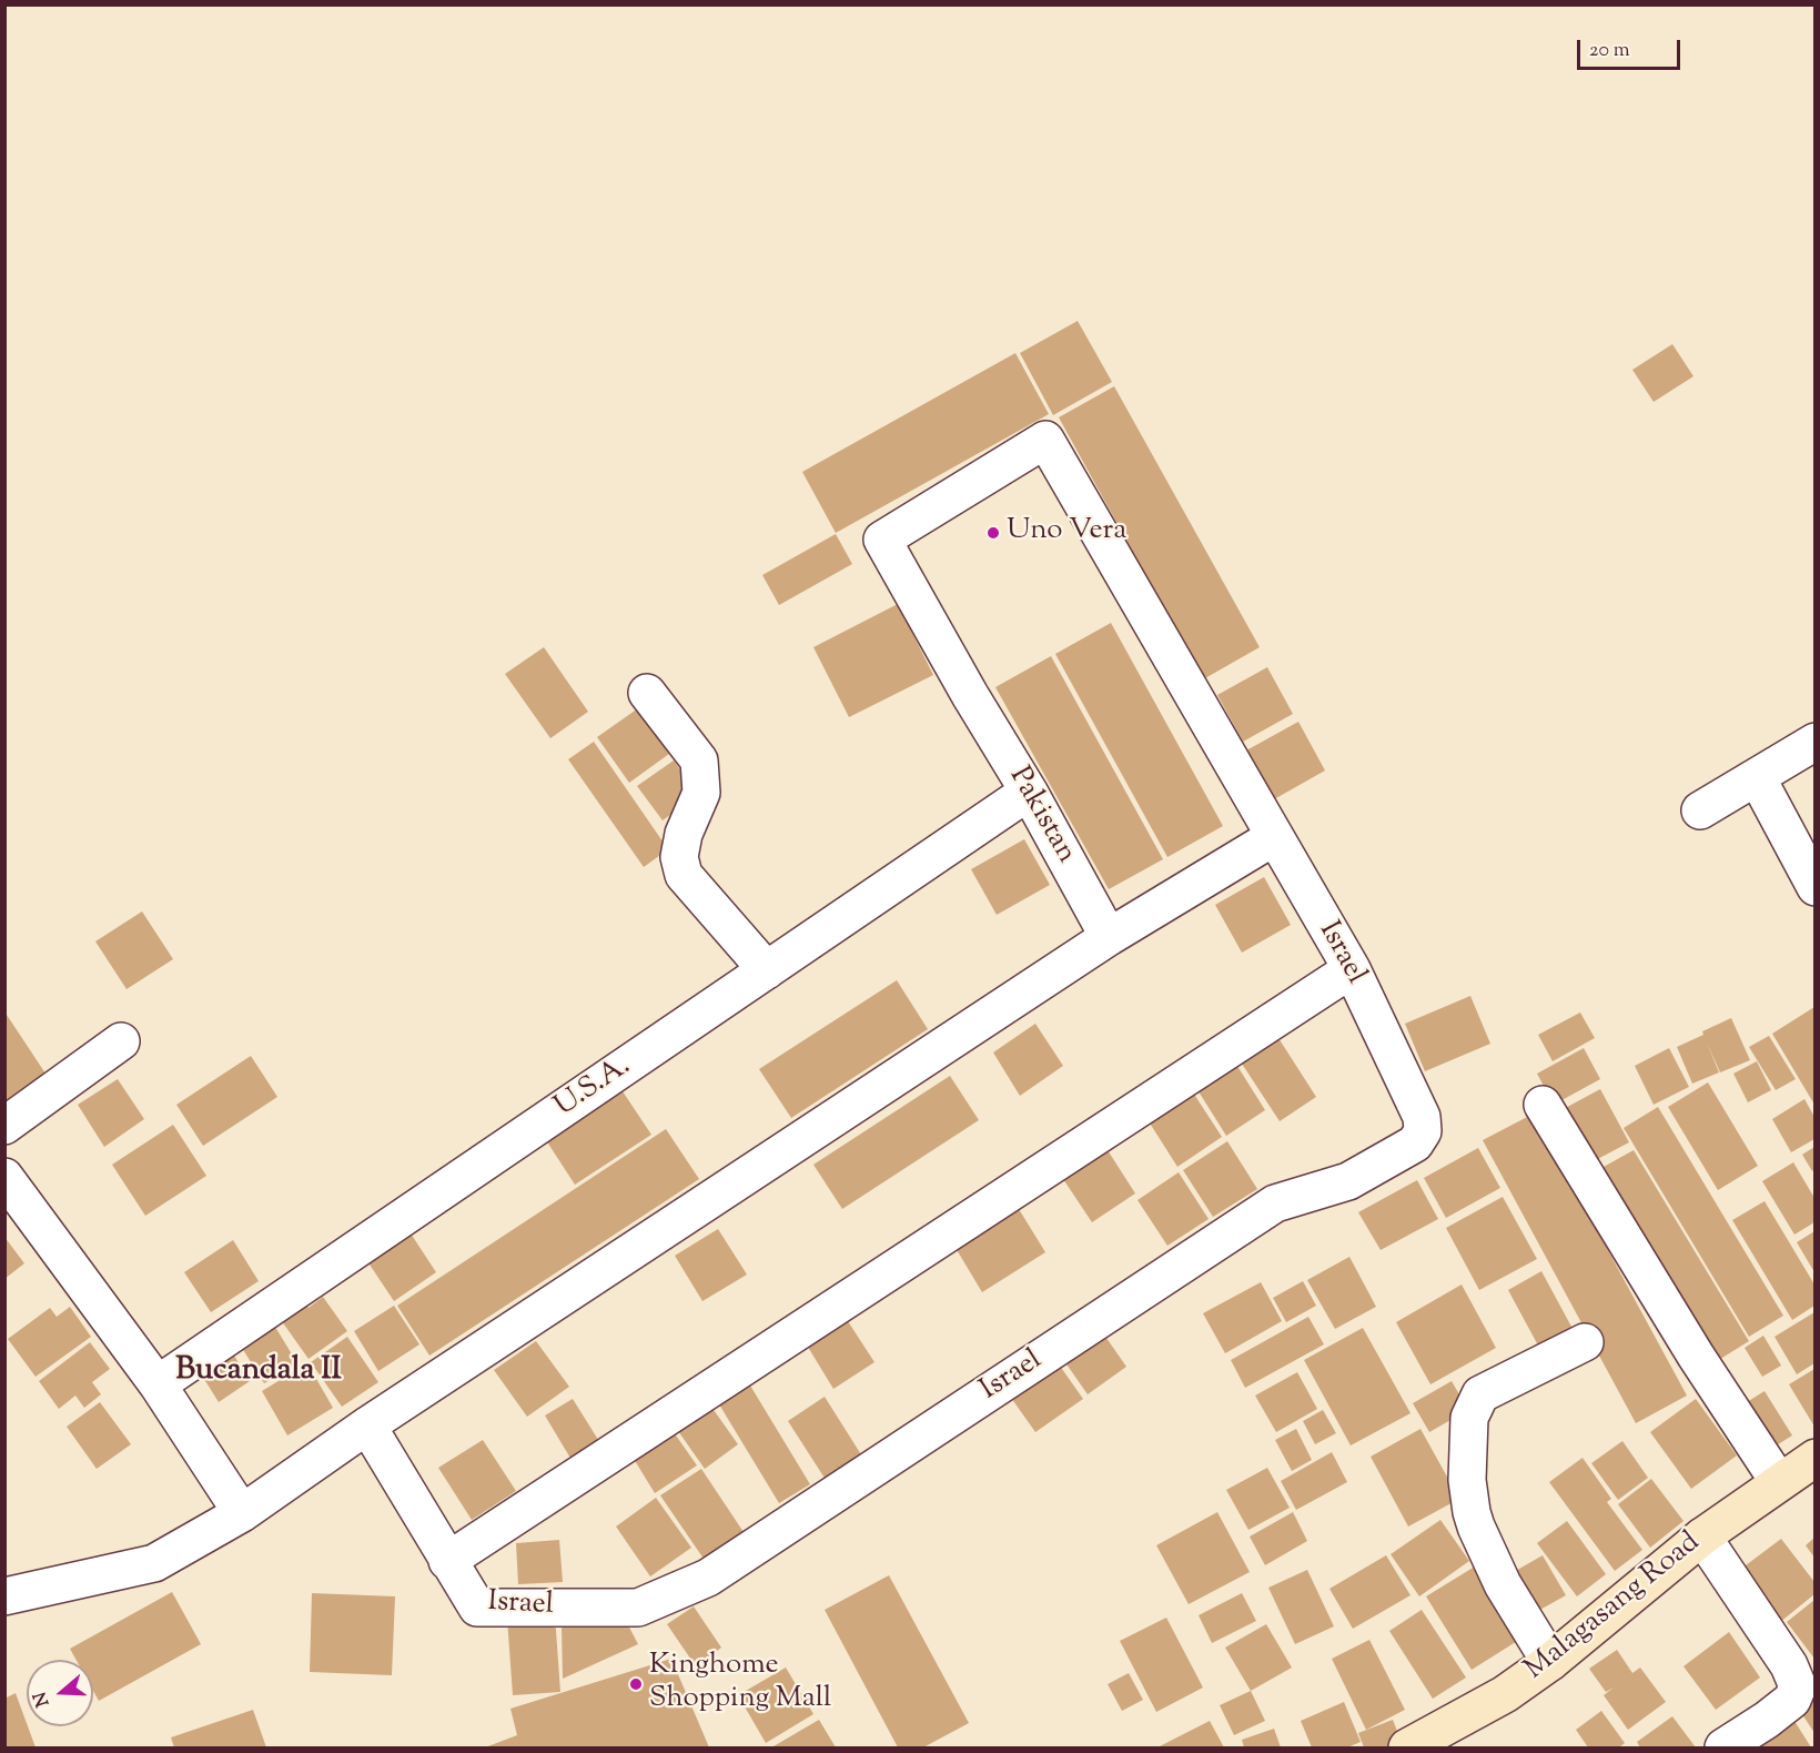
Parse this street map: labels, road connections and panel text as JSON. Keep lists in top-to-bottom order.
{
  "streets": {
    "main road": ["Malagasang Road"],
    "street": ["Pakistan", "Israel", "U.S.A."]
  },
  "crossings": [
    ["Pakistan", "Israel"],
    ["Pakistan", "U.S.A."]
  ],
  "districts": ["Bucandala II"],
  "places": ["Uno Vera", "Kinghome Shopping Mall"],
  "scale_bar": "20 m",
  "north": "left"
}
